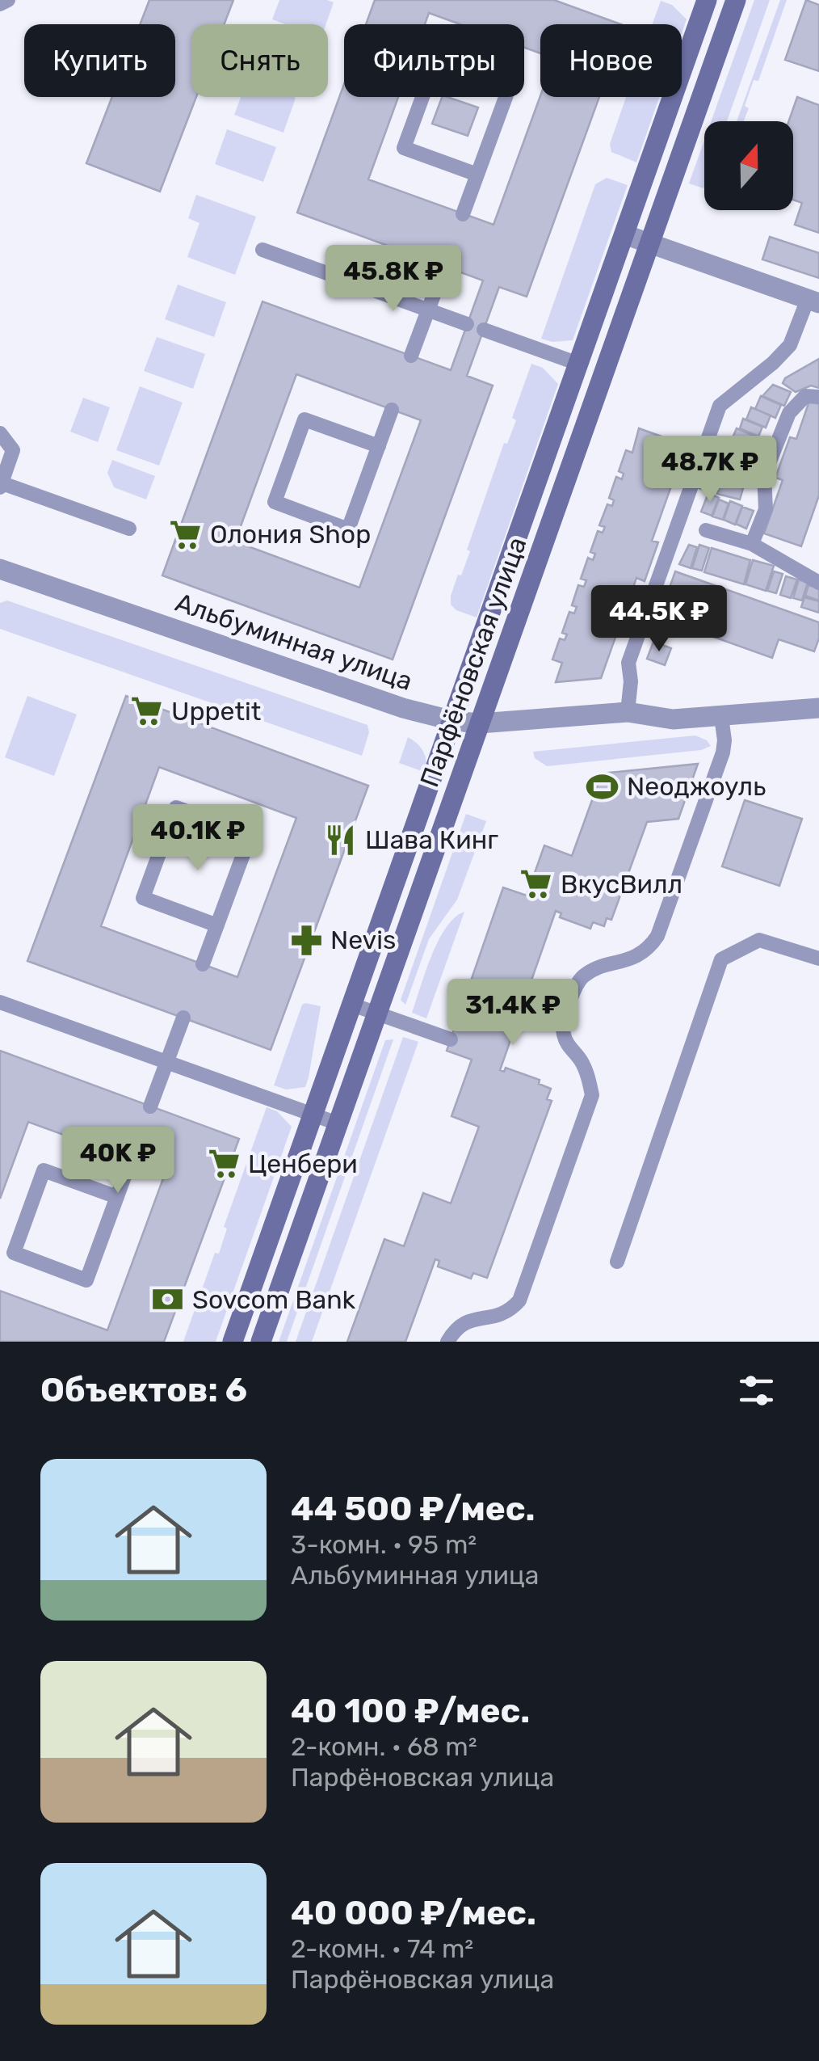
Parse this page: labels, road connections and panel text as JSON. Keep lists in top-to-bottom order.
{
  "streets": {
    "street": ["Альбуминная улица", "Парфёновская улица"]
  },
  "crossings": [
    ["Альбуминная улица", "Парфёновская улица"]
  ],
  "places": {
    "supermarket": [
      "Олония Shop",
      "Uppetit",
      "ВкусВилл",
      "Ценбери"
    ],
    "sports": ["Neoджоуль"],
    "restaurant": ["Шава Кинг"],
    "pharmacy": ["Nevis"],
    "bank": ["Sovcom Bank"]
  },
  "north": "top",
  "page": {
    "chip": [
      "Купить",
      "Снять",
      "Фильтры",
      "Новое"
    ],
    "price": [
      "45.8K ₽",
      "48.7K ₽",
      "44.5K ₽",
      "40.1K ₽",
      "31.4K ₽",
      "40K ₽"
    ],
    "heading": "Объектов: 6",
    "list": [
      {
        "name": "44 500 ₽/мес.",
        "note": "3-комн. · 95 m² · Альбуминная улица"
      },
      {
        "name": "40 100 ₽/мес.",
        "note": "2-комн. · 68 m² · Парфёновская улица"
      },
      {
        "name": "40 000 ₽/мес.",
        "note": "2-комн. · 74 m² · Парфёновская улица"
      }
    ]
  }
}
